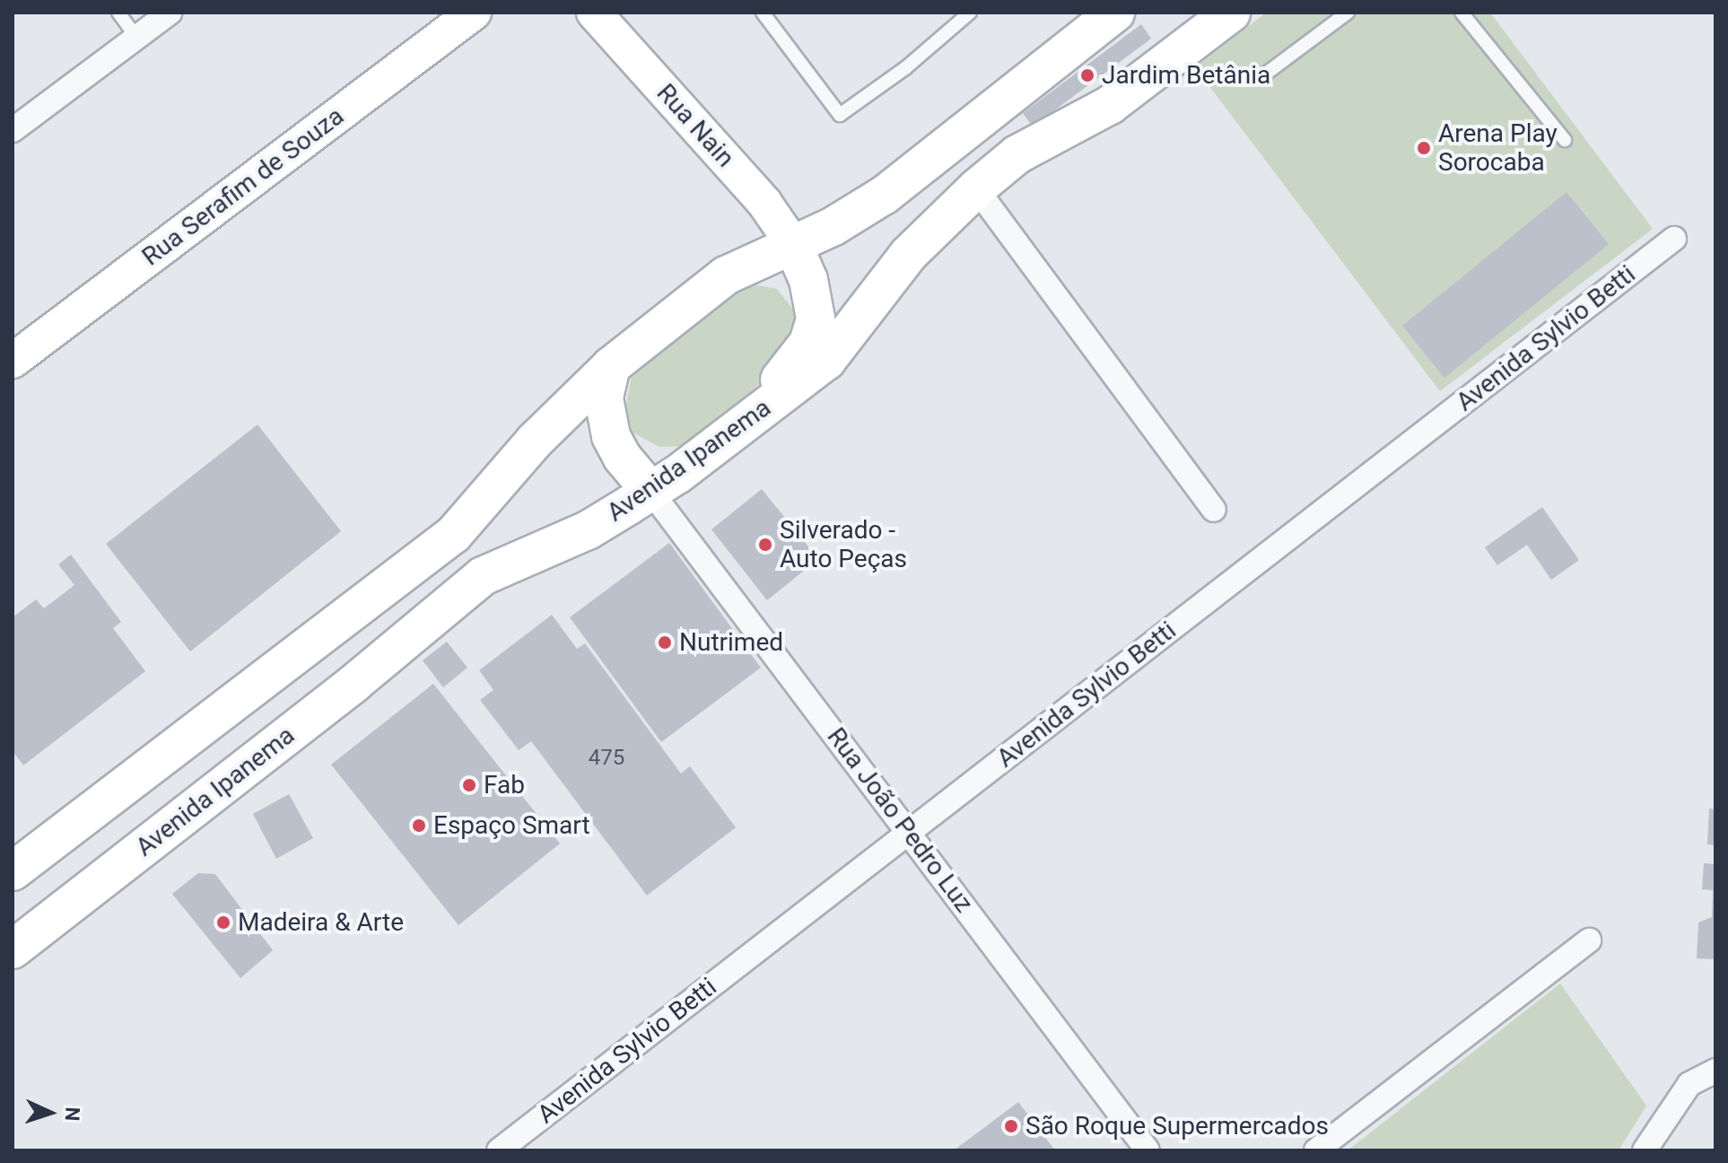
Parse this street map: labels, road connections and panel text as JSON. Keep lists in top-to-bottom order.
{
  "streets": {
    "main road": ["Avenida Ipanema"],
    "street": [
      "Rua Nain",
      "Rua Serafim de Souza",
      "Avenida Sylvio Betti",
      "Rua João Pedro Luz"
    ]
  },
  "crossings": [
    ["Avenida Sylvio Betti", "Rua João Pedro Luz"],
    ["Avenida Ipanema", "Rua João Pedro Luz"]
  ],
  "places": [
    "Jardim Betânia",
    "Arena Play Sorocaba",
    "Silverado - Auto Peças",
    "Nutrimed",
    "Fab",
    "Espaço Smart",
    "Madeira & Arte",
    "São Roque Supermercados"
  ],
  "house_numbers": ["475"],
  "north": "right"
}
